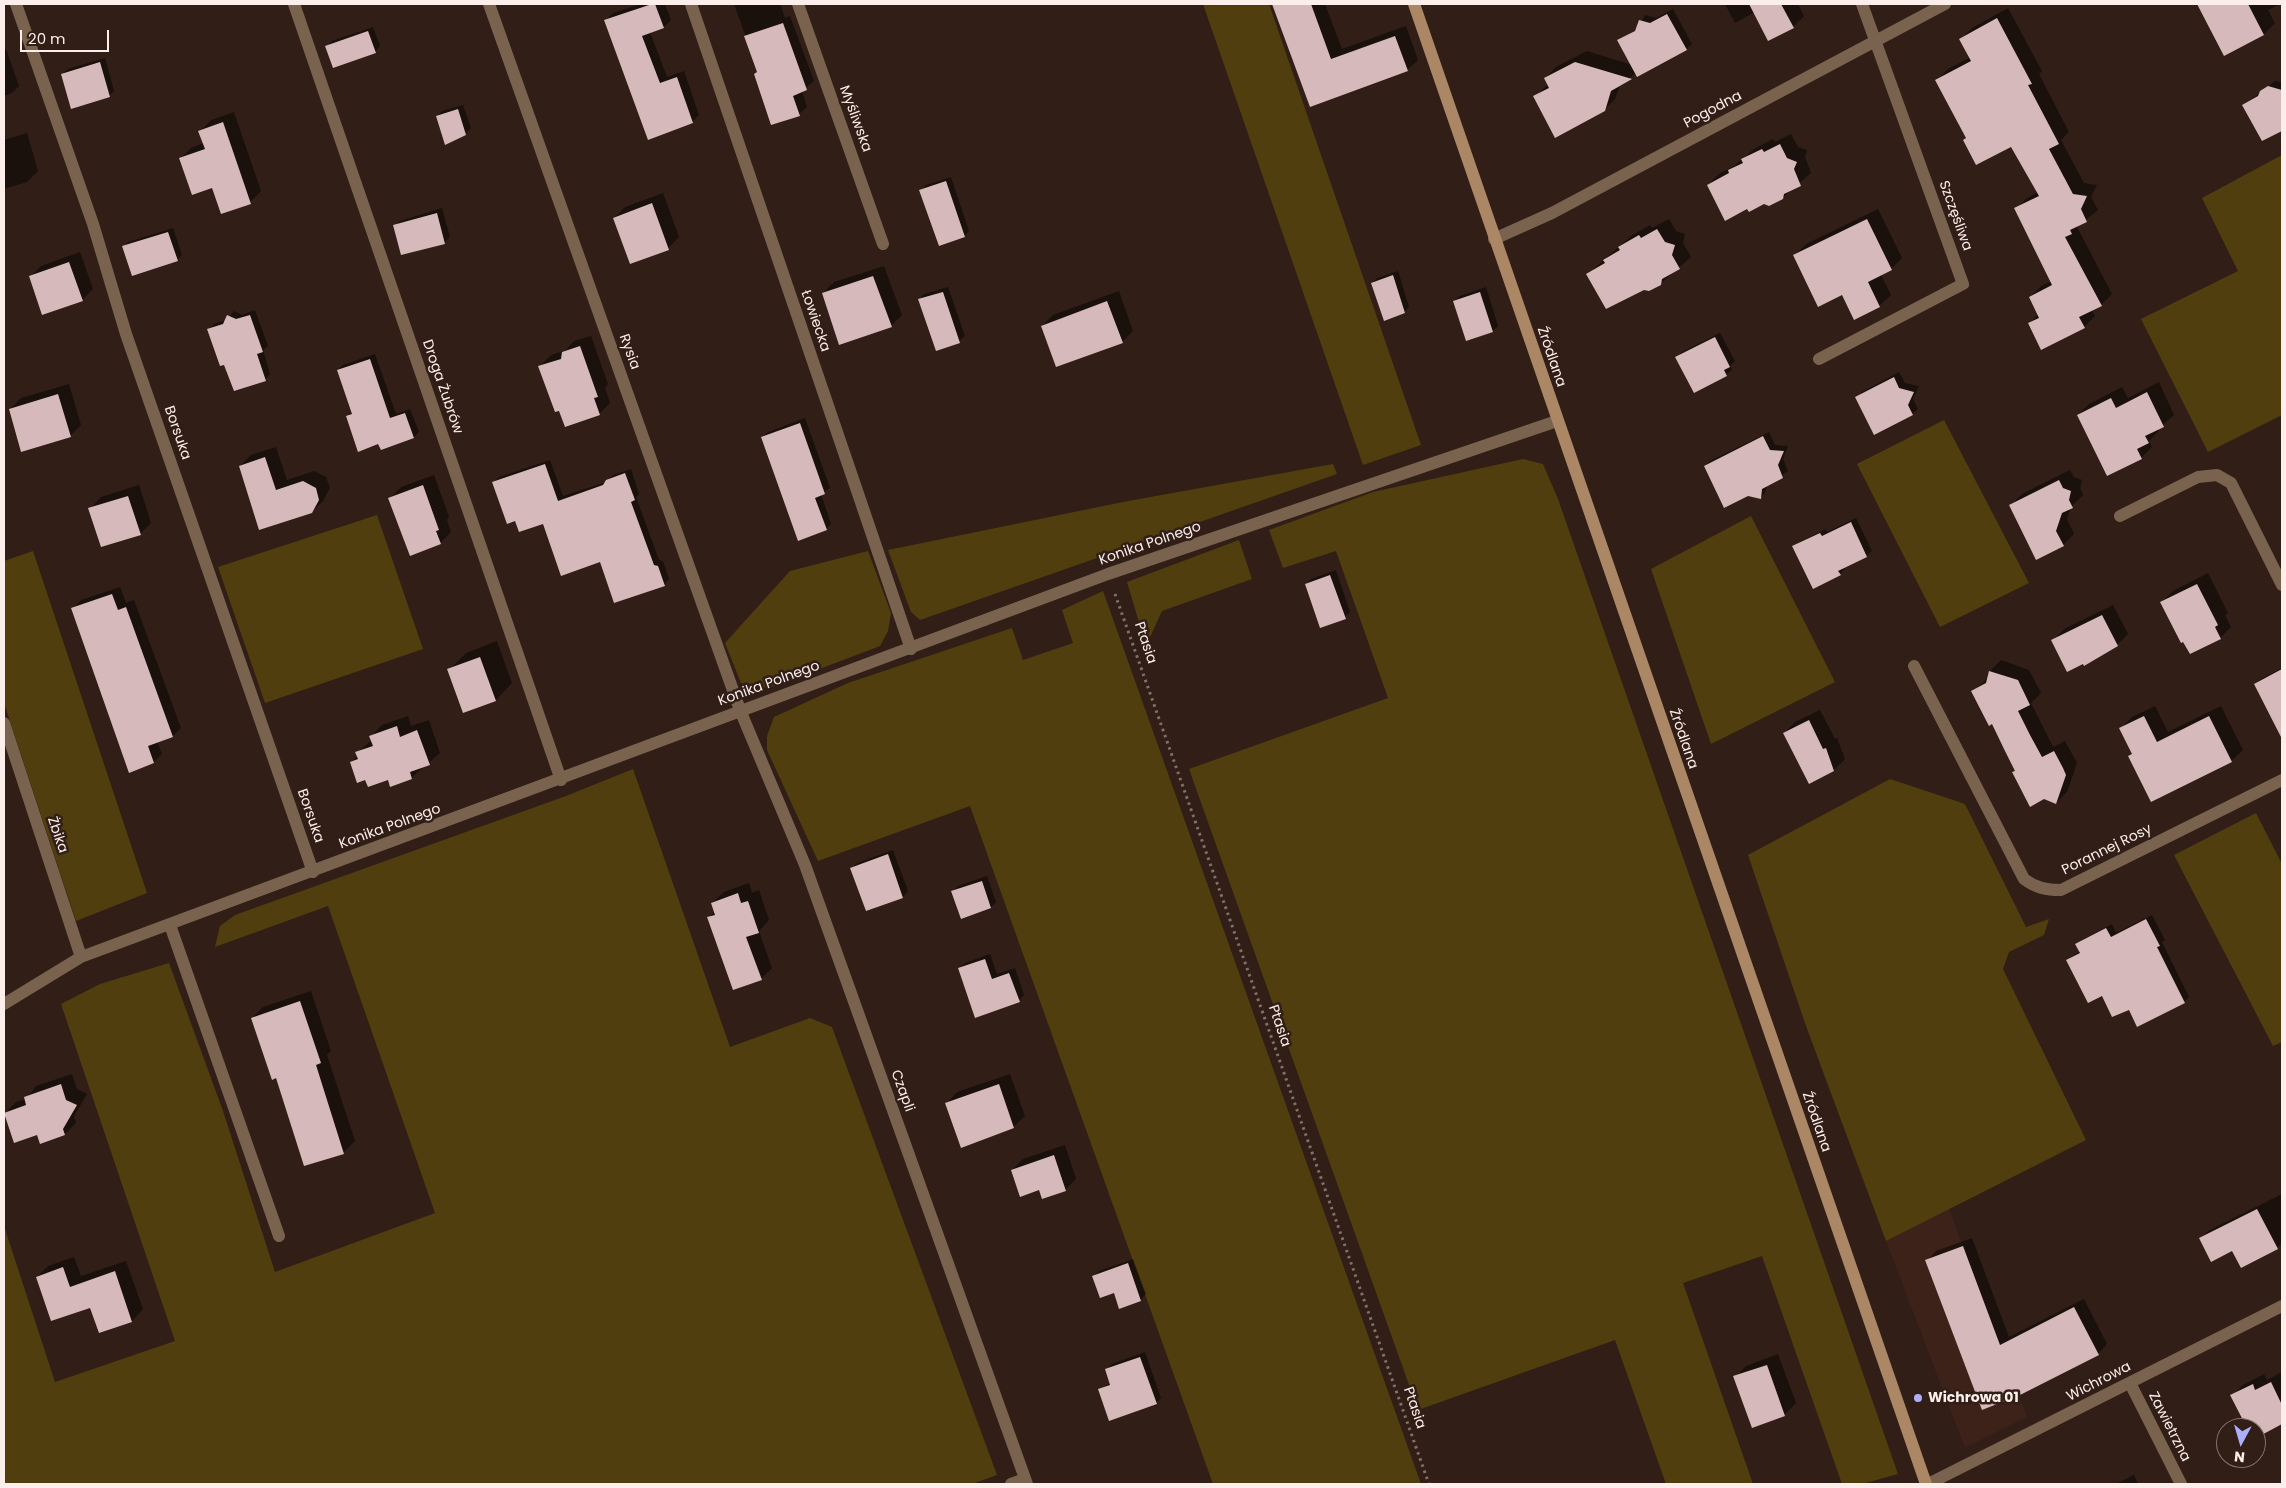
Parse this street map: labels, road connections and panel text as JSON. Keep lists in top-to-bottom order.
{
  "streets": {
    "main road": ["Źródlana"],
    "street": [
      "Pogodna",
      "Myśliwska",
      "Szczęśliwa",
      "Łowiecka",
      "Rysia",
      "Droga Żubrów",
      "Borsuka",
      "Konika Polnego",
      "Żbika",
      "Porannej Rosy",
      "Czapli",
      "Wichrowa",
      "Zawietrzna"
    ],
    "path": ["Ptasia"]
  },
  "crossings": [
    ["Pogodna", "Szczęśliwa"],
    ["Pogodna", "Źródlana"],
    ["Łowiecka", "Konika Polnego"],
    ["Rysia", "Konika Polnego"],
    ["Rysia", "Czapli"],
    ["Źródlana", "Konika Polnego"],
    ["Źródlana", "Wichrowa"],
    ["Droga Żubrów", "Konika Polnego"],
    ["Borsuka", "Konika Polnego"],
    ["Konika Polnego", "Ptasia"],
    ["Konika Polnego", "Żbika"],
    ["Konika Polnego", "Czapli"],
    ["Wichrowa", "Zawietrzna"]
  ],
  "places": ["Wichrowa 01"],
  "scale_bar": "20 m",
  "north": "bottom"
}
